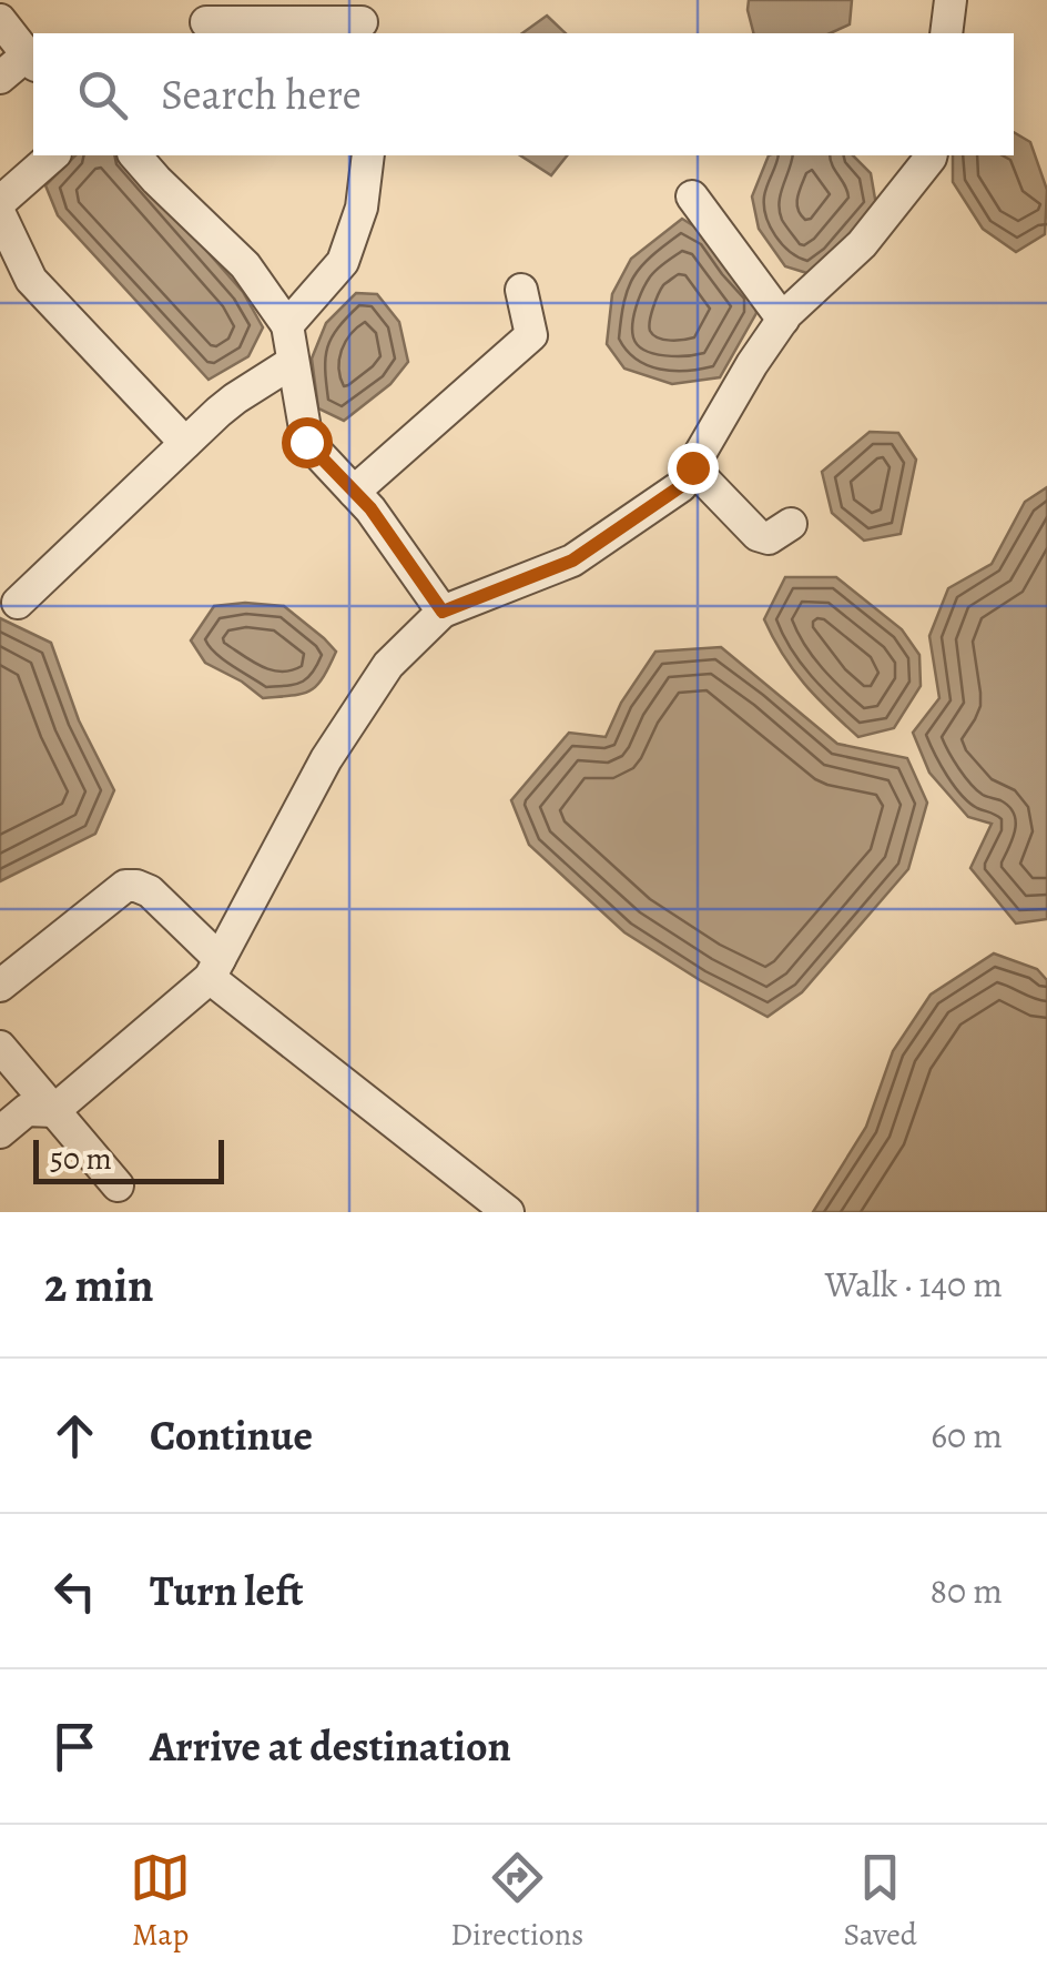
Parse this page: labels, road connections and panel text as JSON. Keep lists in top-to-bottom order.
{
  "scale_bar": "50 m",
  "page": {
    "search": "Search here",
    "scale": "50 m",
    "heading": ["2 min", "Walk · 140 m"],
    "list": [
      ["Continue", "60 m"],
      ["Turn left", "80 m"],
      "Arrive at destination"
    ],
    "nav": ["Map", "Directions", "Saved"]
  }
}
